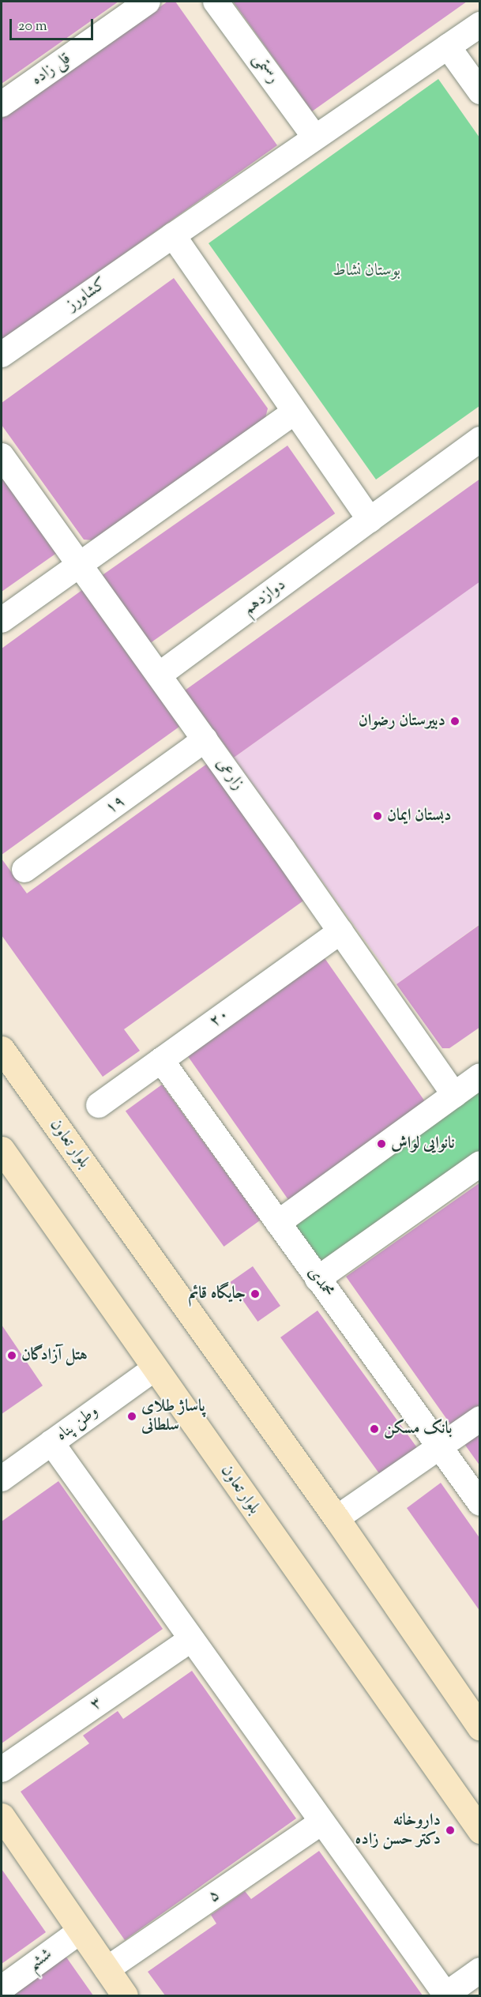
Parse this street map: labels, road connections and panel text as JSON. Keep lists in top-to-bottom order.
{
  "streets": {
    "main road": ["بلوار تعاون"],
    "street": [
      "رستمی",
      "قلی زاده",
      "کشاورز",
      "دوازدهم",
      "زارعی",
      "۱۹",
      "۲۰",
      "محمدی",
      "وطن پناه",
      "۳",
      "۵",
      "ششم"
    ]
  },
  "crossings": [
    ["رستمی", "کشاورز"],
    ["دوازدهم", "زارعی"],
    ["زارعی", "۱۹"],
    ["زارعی", "۲۰"],
    ["۲۰", "محمدی"],
    ["بلوار تعاون", "وطن پناه"]
  ],
  "parks": ["بوستان نشاط"],
  "places": [
    "دبیرستان رضوان",
    "دبستان ایمان",
    "نانوایی لواش",
    "جایگاه قائم",
    "هتل آزادگان",
    "پاساژ طلای سلطانی",
    "بانک مسکن",
    "داروخانه دکتر حسن زاده"
  ],
  "scale_bar": "20 m"
}
